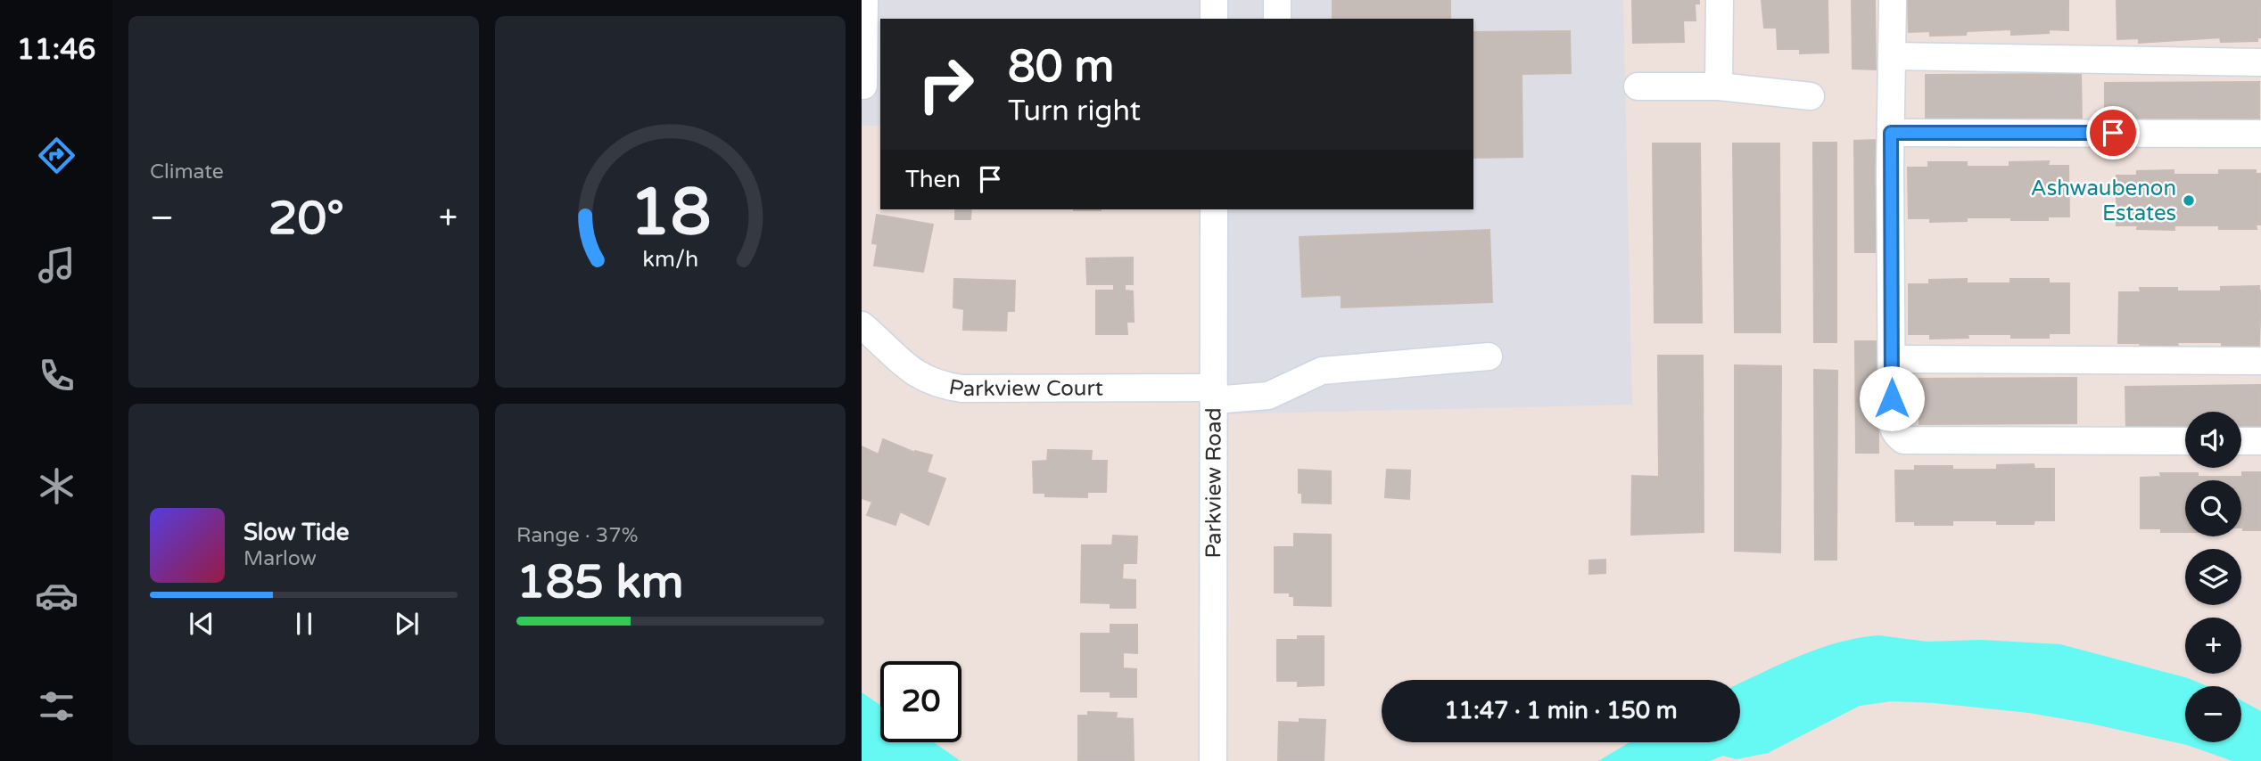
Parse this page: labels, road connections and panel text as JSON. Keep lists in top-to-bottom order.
{
  "streets": {
    "street": ["Parkview Court", "Parkview Road"]
  },
  "crossings": [
    ["Parkview Court", "Parkview Road"]
  ],
  "places": ["Ashwaubenon Estates"],
  "page": {
    "tabs": "11:46",
    "tile": [
      "Climate",
      ["Range · 37%", "185 km"]
    ],
    "turn": ["80 m", "Turn right"],
    "then": "Then",
    "heat": ["−", "20°", "+"],
    "map_buttons": ["+", "−"],
    "song": ["Slow Tide", "Marlow"],
    "limit": "20",
    "trip": "11:47 · 1 min · 150 m",
    "gauge": ["18", "km/h"]
  }
}
